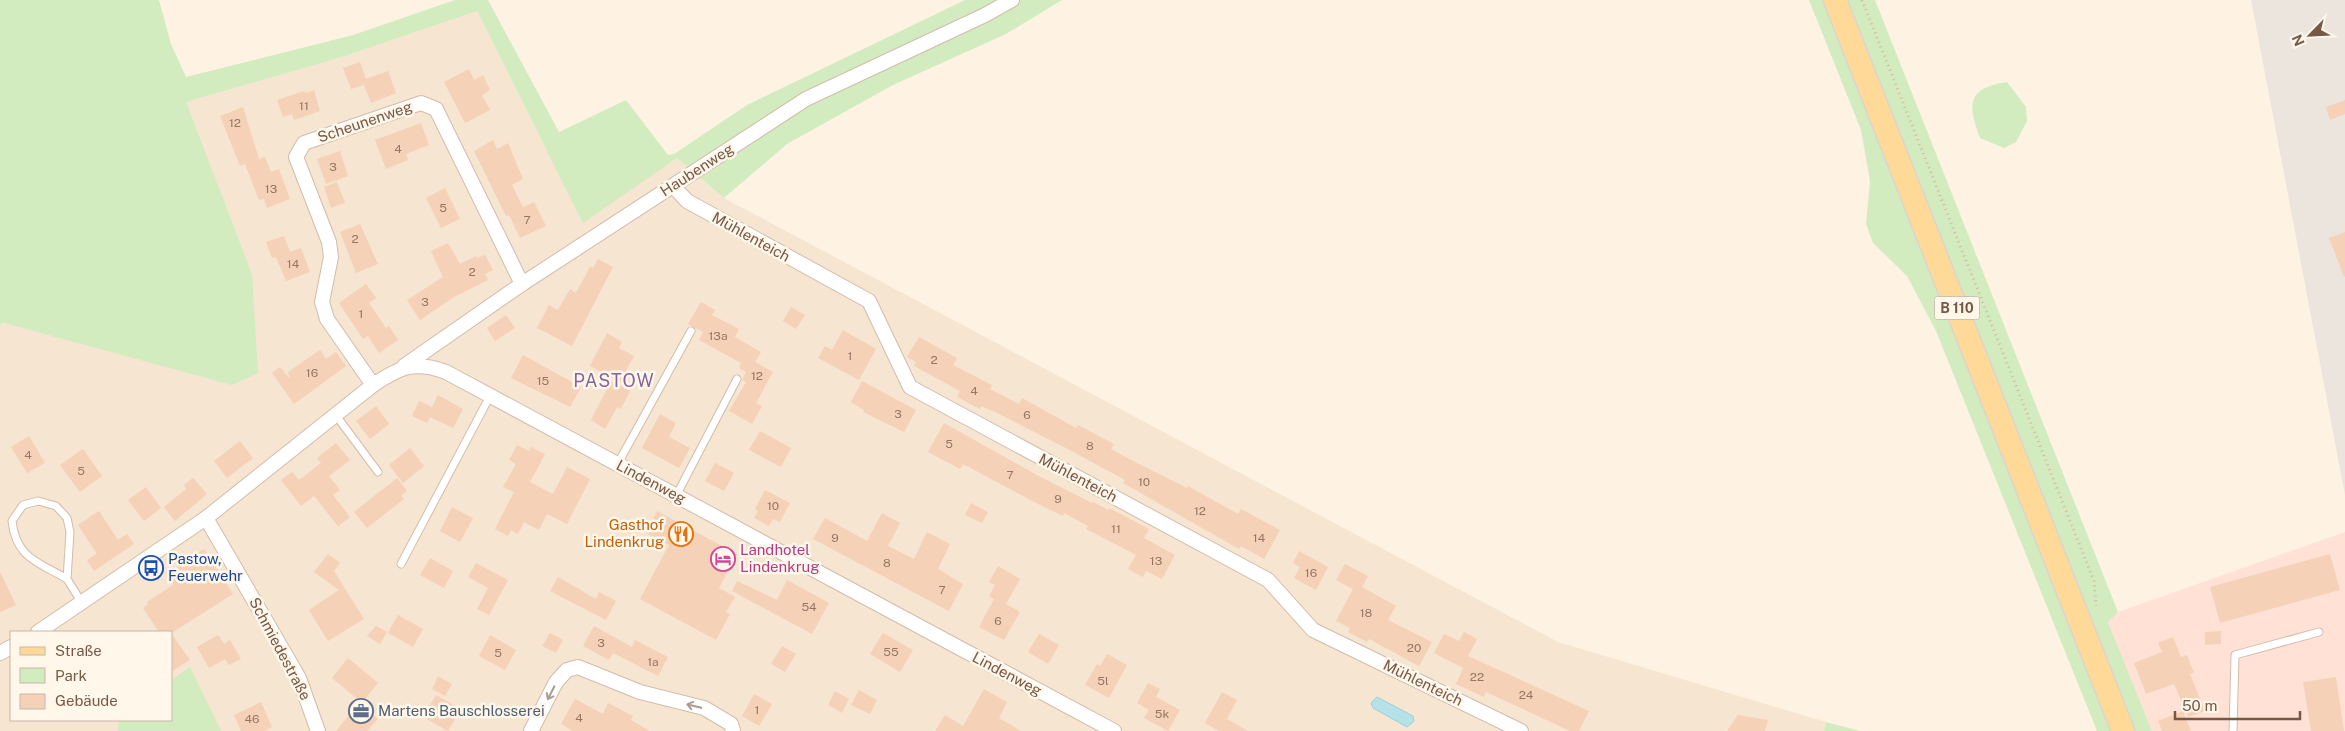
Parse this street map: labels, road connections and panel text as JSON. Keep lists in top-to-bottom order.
{
  "streets": {
    "main road": ["B 110"],
    "street": [
      "Scheunenweg",
      "Haubenweg",
      "Mühlenteich",
      "Lindenweg",
      "Schmiedestraße"
    ]
  },
  "crossings": [
    ["Scheunenweg", "Haubenweg"],
    ["Scheunenweg", "Lindenweg"],
    ["Haubenweg", "Mühlenteich"],
    ["Haubenweg", "Lindenweg"],
    ["Lindenweg", "Schmiedestraße"]
  ],
  "districts": ["PASTOW"],
  "places": {
    "restaurant": ["Gasthof Lindenkrug"],
    "hotel": ["Landhotel Lindenkrug"],
    "bus stop": ["Pastow, Feuerwehr"],
    "office": ["Martens Bauschlosserei"]
  },
  "house_numbers": [
    "11",
    "12",
    "4",
    "3",
    "13",
    "5",
    "7",
    "2",
    "14",
    "2",
    "3",
    "1",
    "13a",
    "1",
    "2",
    "16",
    "12",
    "15",
    "4",
    "3",
    "6",
    "5",
    "8",
    "4",
    "5",
    "7",
    "10",
    "9",
    "10",
    "12",
    "11",
    "9",
    "14",
    "13",
    "8",
    "16",
    "7",
    "54",
    "18",
    "6",
    "3",
    "20",
    "55",
    "5",
    "1a",
    "22",
    "5l",
    "24",
    "1",
    "5k",
    "4",
    "46"
  ],
  "legend": ["Straße", "Park", "Gebäude"],
  "scale_bar": "50 m",
  "north": "bottom left"
}
